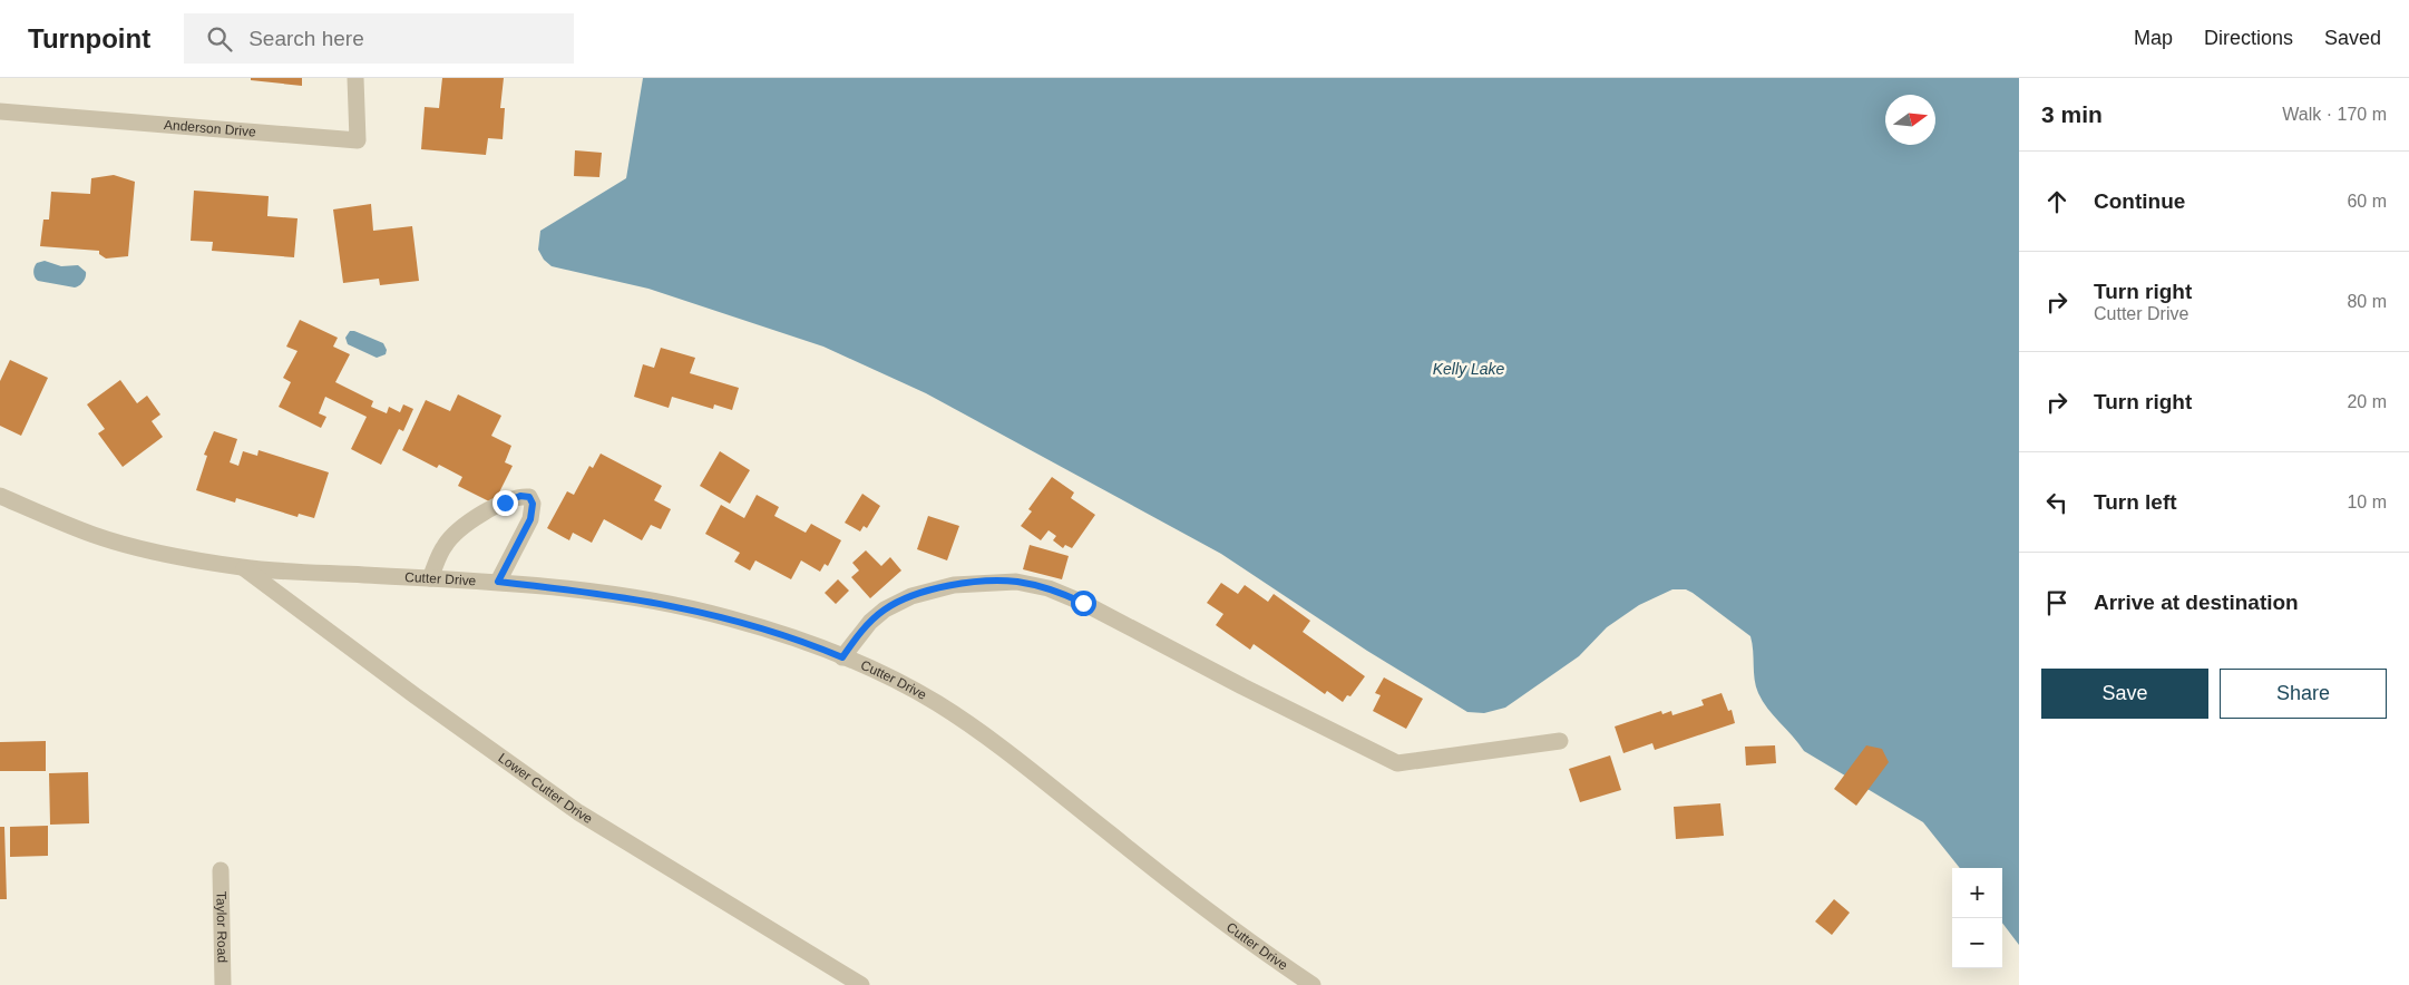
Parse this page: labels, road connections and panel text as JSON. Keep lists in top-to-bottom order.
{
  "streets": {
    "street": [
      "Anderson Drive",
      "Cutter Drive",
      "Lower Cutter Drive",
      "Taylor Road"
    ]
  },
  "crossings": [
    ["Cutter Drive", "Lower Cutter Drive"]
  ],
  "water": ["Kelly Lake"],
  "north": "right",
  "page": {
    "header": "Turnpoint",
    "search": "Search here",
    "nav": ["Map", "Directions", "Saved"],
    "heading": ["3 min", "Walk · 170 m"],
    "list": [
      ["Continue", "60 m"],
      ["Turn right", "Cutter Drive", "80 m"],
      ["Turn right", "20 m"],
      ["Turn left", "10 m"],
      "Arrive at destination"
    ],
    "buttons": ["Save", "Share"],
    "map_buttons": ["+", "−"]
  }
}
